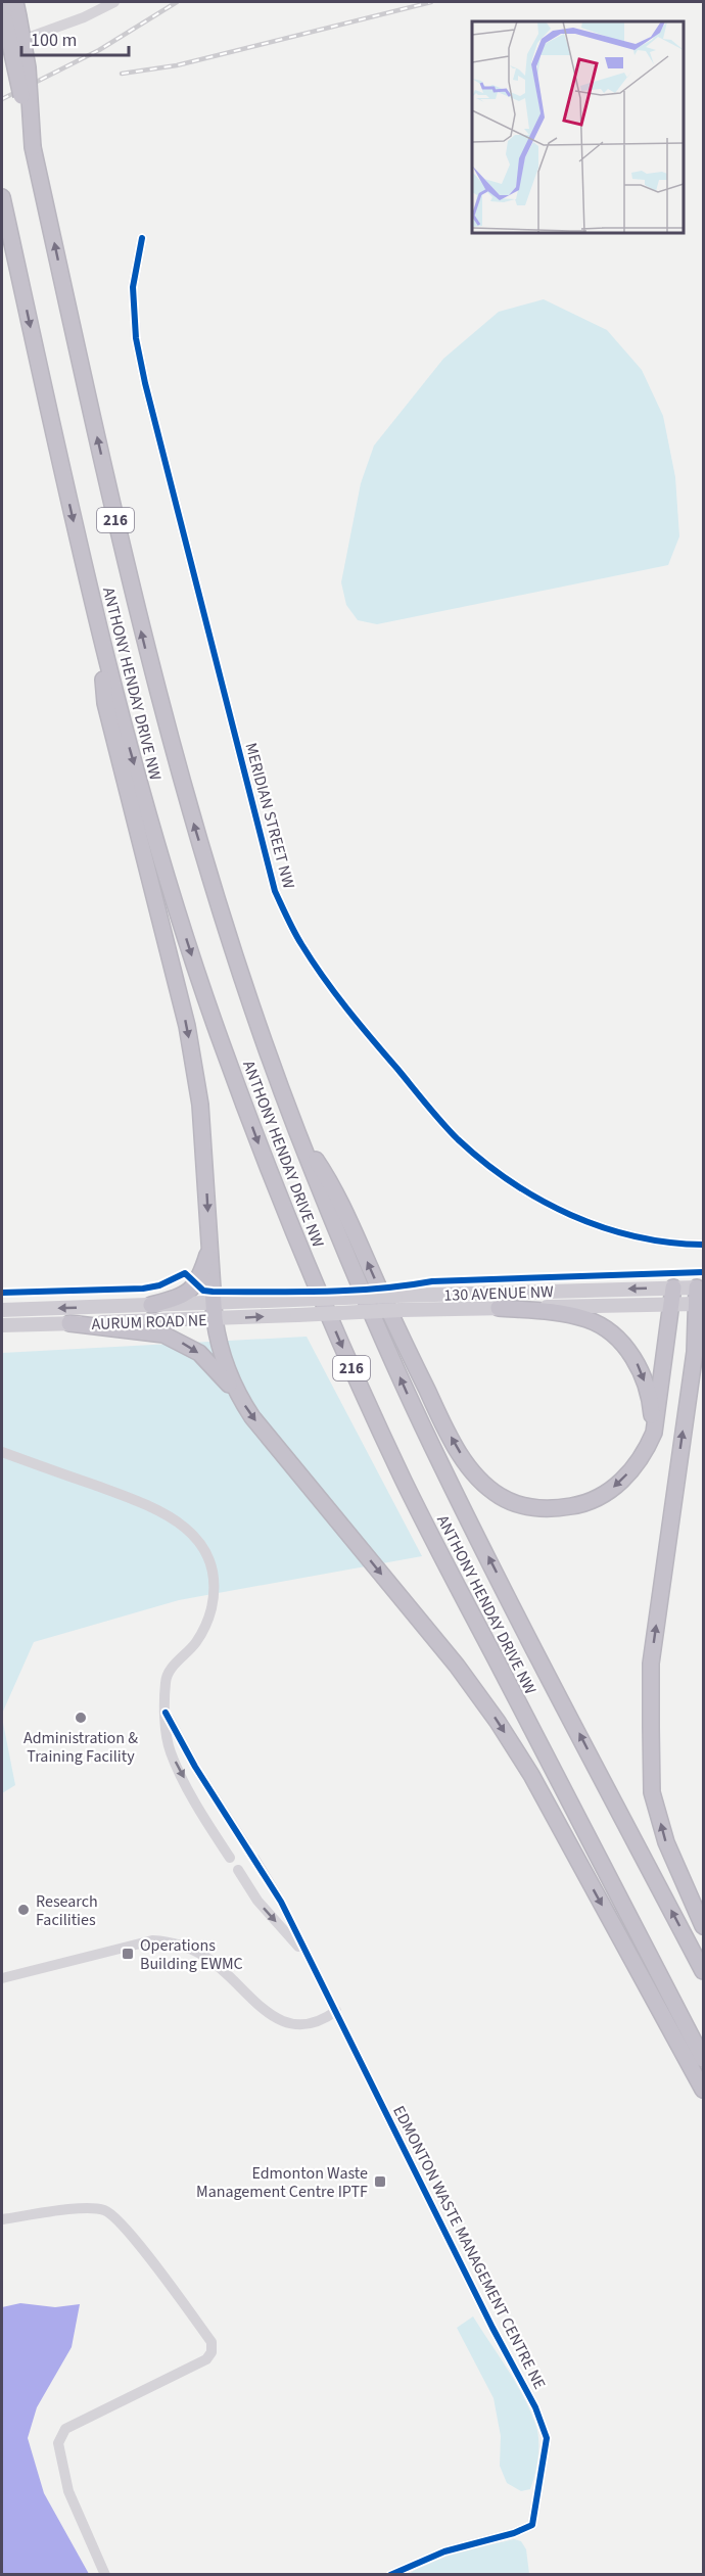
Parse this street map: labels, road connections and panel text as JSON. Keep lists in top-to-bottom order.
{
  "streets": {
    "highway": ["216", "ANTHONY HENDAY DRIVE NW"],
    "main road": ["130 AVENUE NW", "AURUM ROAD NE"],
    "street": ["MERIDIAN STREET NW", "EDMONTON WASTE MANAGEMENT CENTRE NE"]
  },
  "crossings": [
    ["130 AVENUE NW", "AURUM ROAD NE"]
  ],
  "places": {
    "other": ["Administration & Training Facility", "Research Facilities"],
    "transit": ["Operations Building EWMC", "Edmonton Waste Management Centre IPTF"]
  },
  "scale_bar": "100 m"
}
